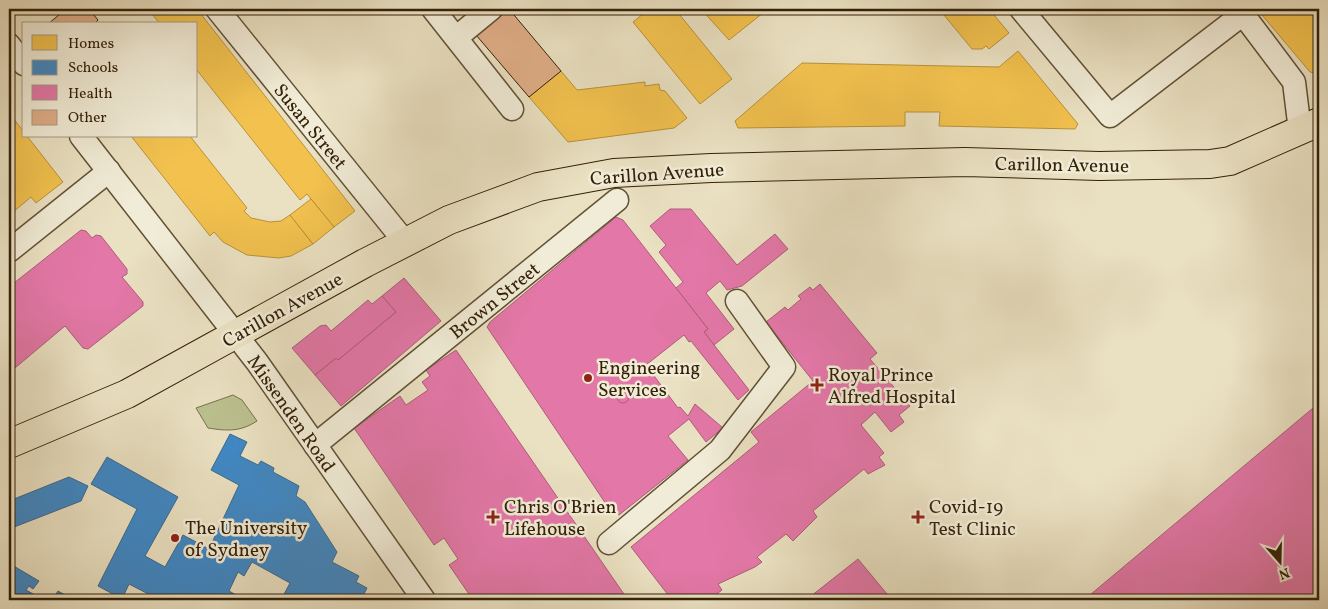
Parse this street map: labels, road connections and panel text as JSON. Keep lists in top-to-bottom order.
{
  "streets": {
    "main road": ["Carillon Avenue"],
    "street": ["Susan Street", "Brown Street", "Missenden Road"]
  },
  "crossings": [
    ["Susan Street", "Carillon Avenue"],
    ["Carillon Avenue", "Missenden Road"],
    ["Brown Street", "Missenden Road"]
  ],
  "places": {
    "other": ["Engineering Services", "The University of Sydney"],
    "health": ["Royal Prince Alfred Hospital", "Chris O'Brien Lifehouse", "Covid-19 Test Clinic"]
  },
  "legend": [
    "Homes",
    "Schools",
    "Health",
    "Other"
  ],
  "north": "bottom"
}
